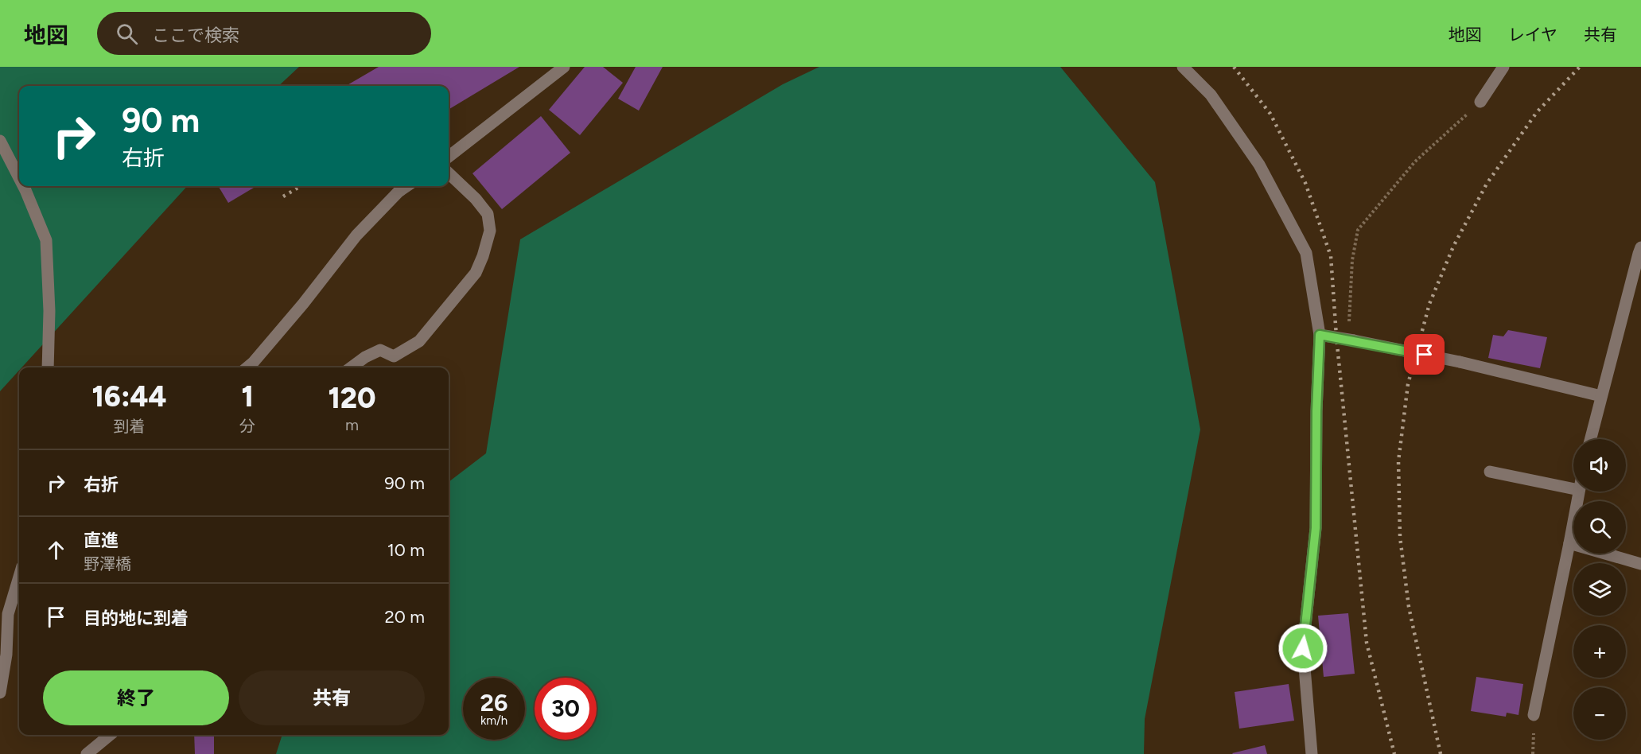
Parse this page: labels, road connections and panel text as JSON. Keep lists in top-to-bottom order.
{
  "page": {
    "header": "地図",
    "search": "ここで検索",
    "nav": ["地図", "レイヤ", "共有"],
    "turn": ["90 m", "右折"],
    "eta": [
      "16:44",
      "到着",
      "1",
      "分",
      "120",
      "m"
    ],
    "map_buttons": ["+", "−"],
    "list": [
      {
        "name": "右折",
        "value": "90 m"
      },
      {
        "name": "直進",
        "note": "野澤橋",
        "value": "10 m"
      },
      {
        "name": "目的地に到着",
        "value": "20 m"
      }
    ],
    "buttons": ["終了", "共有"],
    "speed": "26 km/h",
    "limit": "30"
  }
}
